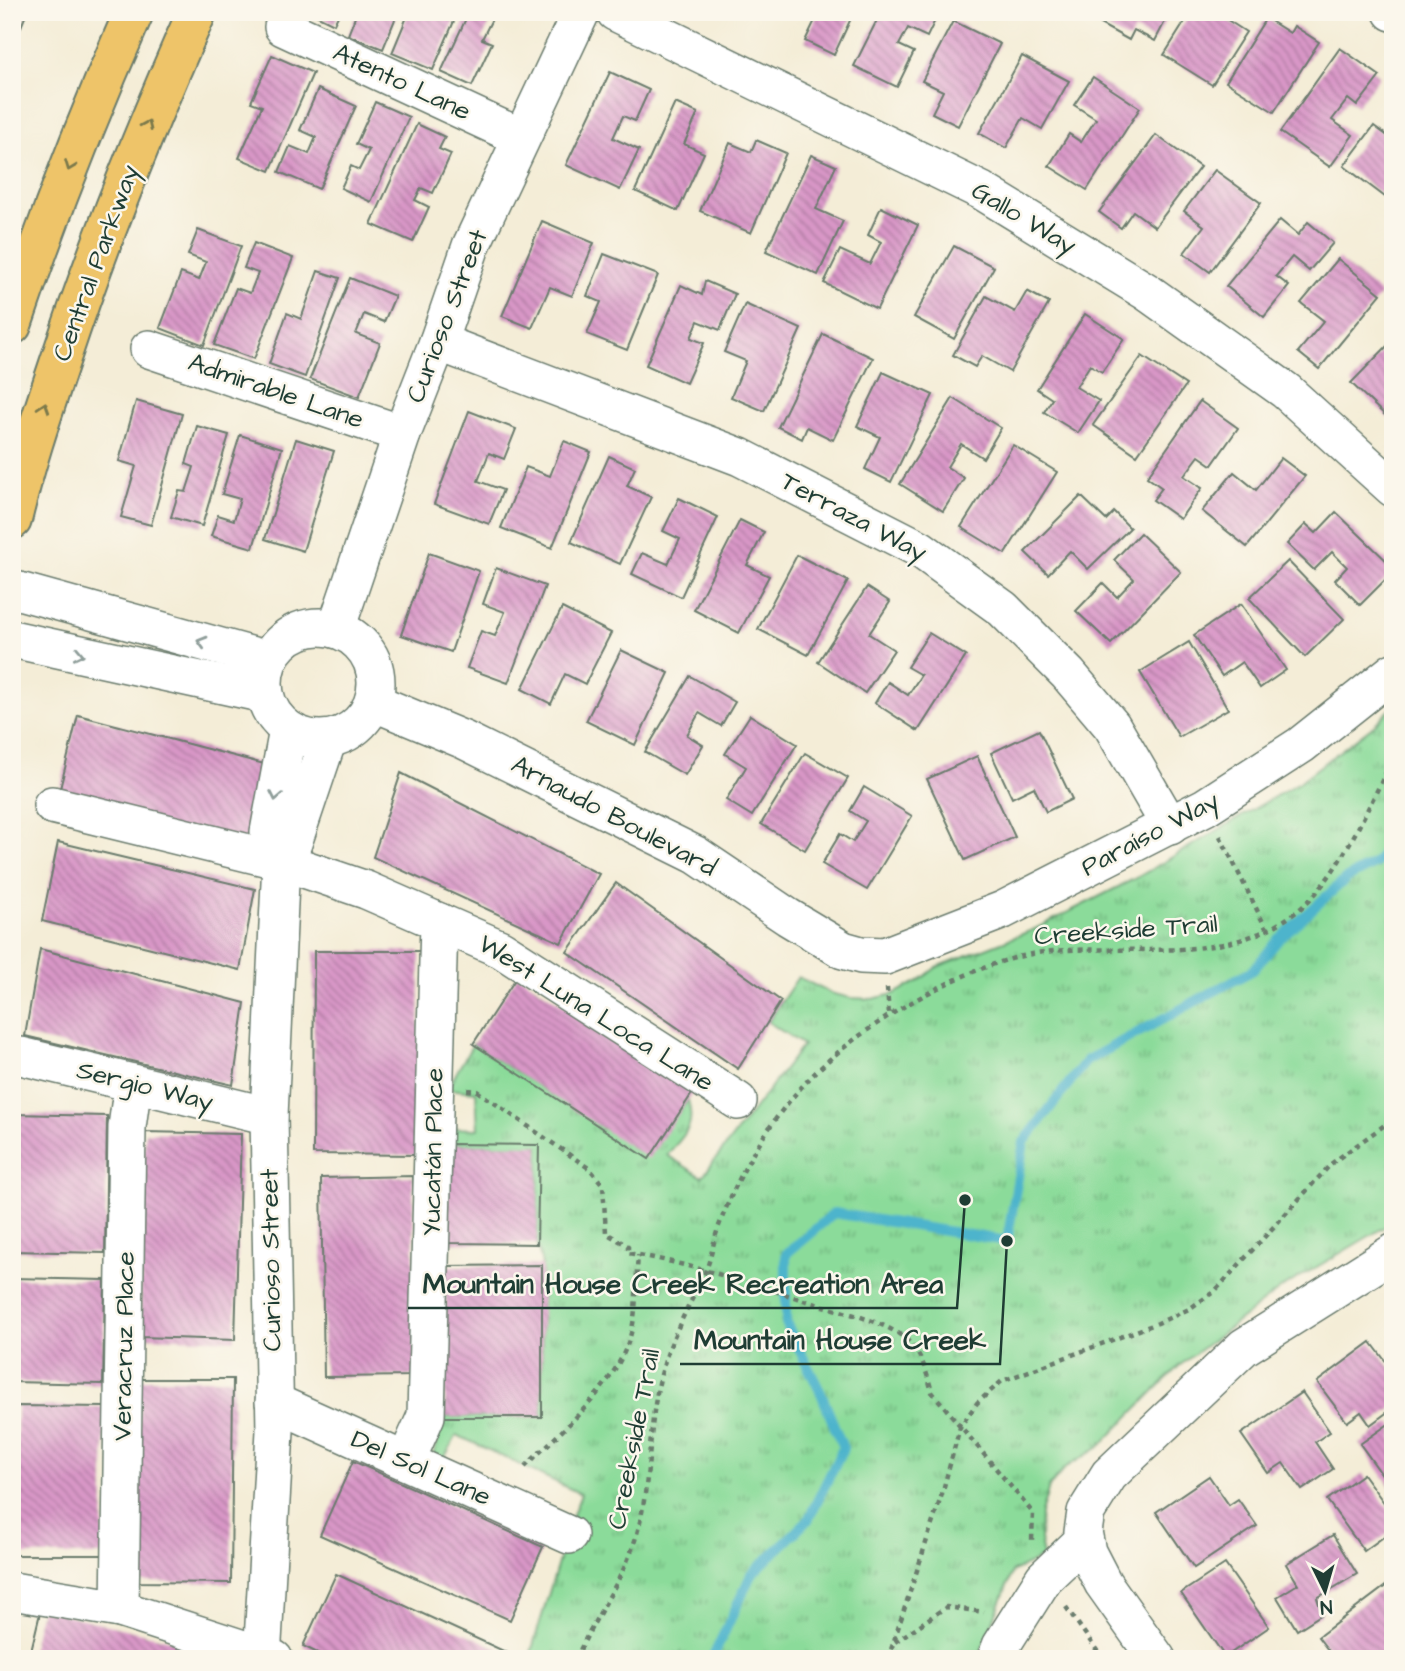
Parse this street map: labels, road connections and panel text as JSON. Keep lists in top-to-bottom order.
{
  "streets": {
    "main road": ["Central Parkway"],
    "street": [
      "Atento Lane",
      "Gallo Way",
      "Curioso Street",
      "Admirable Lane",
      "Terraza Way",
      "Arnaudo Boulevard",
      "Paraíso Way",
      "West Luna Loca Lane",
      "Sergio Way",
      "Yucatán Place",
      "Veracruz Place",
      "Del Sol Lane"
    ],
    "path": ["Creekside Trail"]
  },
  "crossings": [
    ["Atento Lane", "Curioso Street"],
    ["Curioso Street", "Admirable Lane"],
    ["Curioso Street", "Terraza Way"],
    ["Curioso Street", "Arnaudo Boulevard"],
    ["Curioso Street", "West Luna Loca Lane"],
    ["Curioso Street", "Sergio Way"],
    ["Curioso Street", "Del Sol Lane"],
    ["Terraza Way", "Paraíso Way"],
    ["Arnaudo Boulevard", "Paraíso Way"],
    ["West Luna Loca Lane", "Yucatán Place"],
    ["Sergio Way", "Veracruz Place"],
    ["Yucatán Place", "Del Sol Lane"]
  ],
  "places": ["Mountain House Creek Recreation Area", "Mountain House Creek"],
  "north": "bottom"
}
